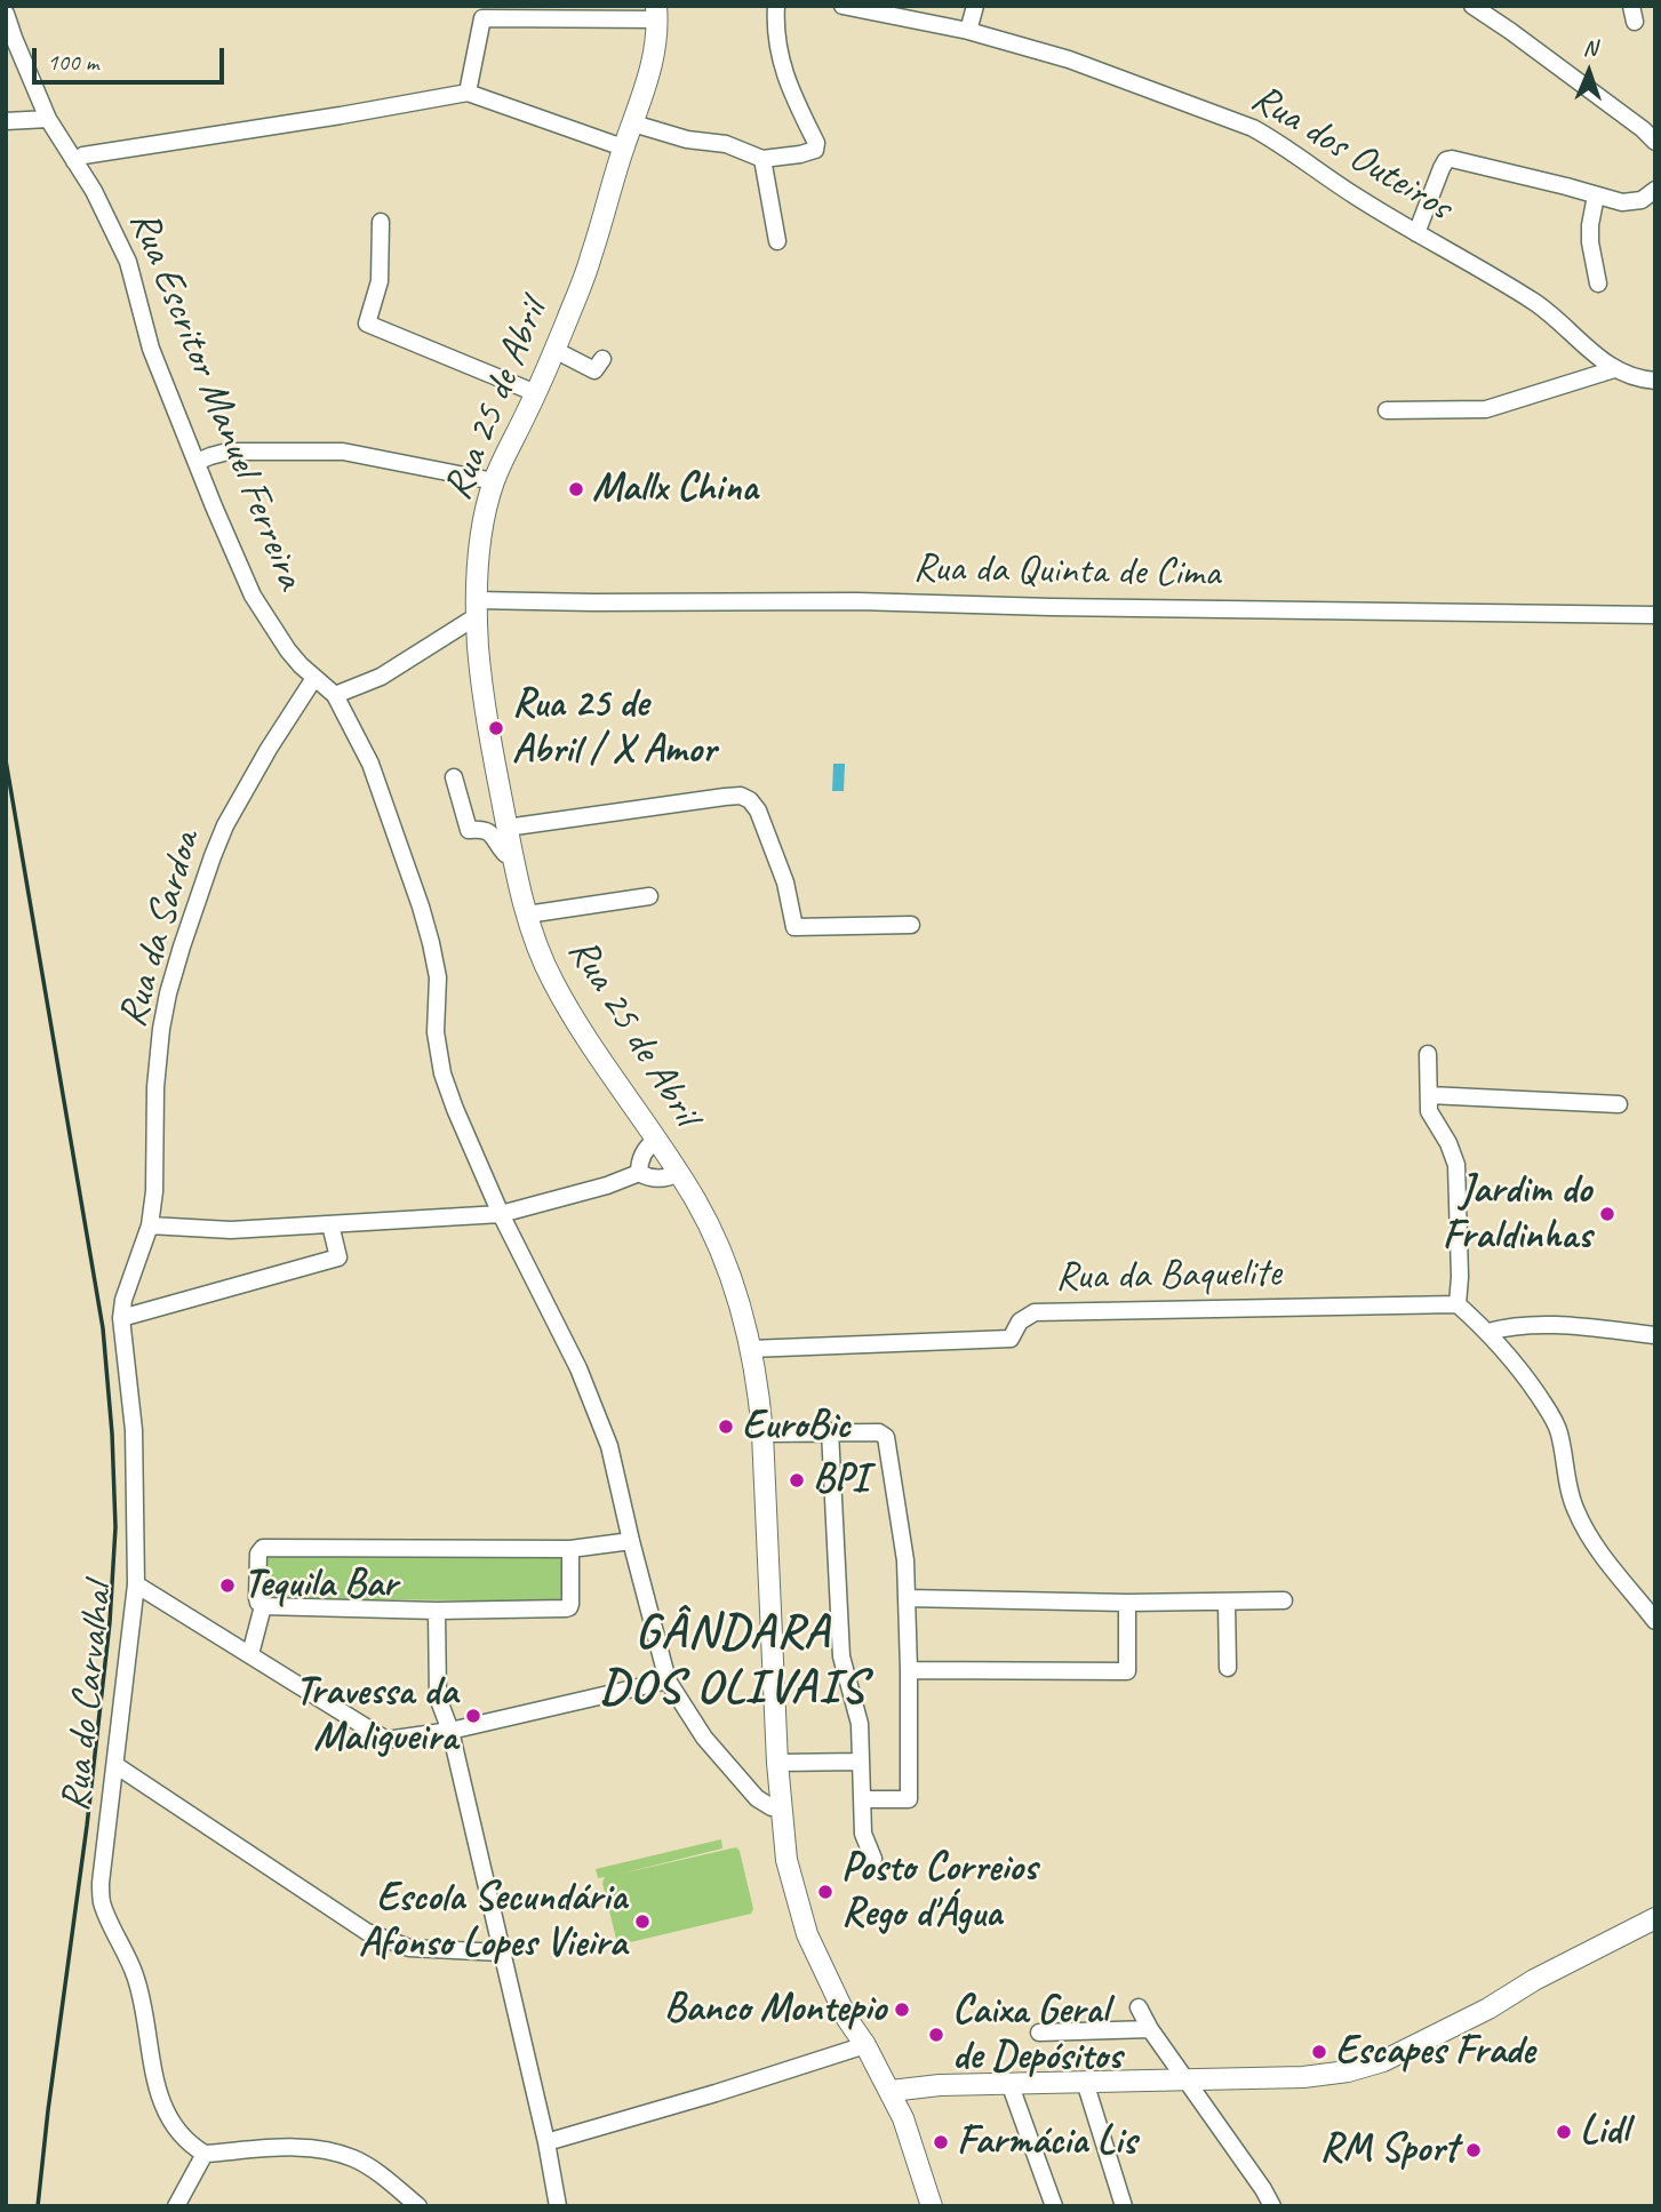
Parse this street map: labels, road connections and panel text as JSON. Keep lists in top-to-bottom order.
{
  "streets": {
    "main road": ["Rua 25 de Abril"],
    "street": [
      "Rua dos Outeiros",
      "Rua Escritor Manuel Ferreira",
      "Rua da Quinta de Cima",
      "Rua da Sardoa",
      "Rua da Baquelite",
      "Rua do Carvalhal"
    ]
  },
  "crossings": [
    ["Rua Escritor Manuel Ferreira", "Rua da Sardoa"],
    ["Rua 25 de Abril", "Rua da Quinta de Cima"],
    ["Rua 25 de Abril", "Rua da Baquelite"],
    ["Rua da Sardoa", "Rua do Carvalhal"]
  ],
  "districts": ["GÂNDARA DOS OLIVAIS"],
  "places": [
    "Mallx China",
    "Rua 25 de Abril / X Amor",
    "Jardim do Fraldinhas",
    "EuroBic",
    "BPI",
    "Tequila Bar",
    "Travessa da Maligueira",
    "Posto Correios Rego d'Água",
    "Escola Secundária Afonso Lopes Vieira",
    "Banco Montepio",
    "Caixa Geral de Depósitos",
    "Escapes Frade",
    "Lidl",
    "Farmácia Lis",
    "RM Sport"
  ],
  "scale_bar": "100 m",
  "north": "top"
}
